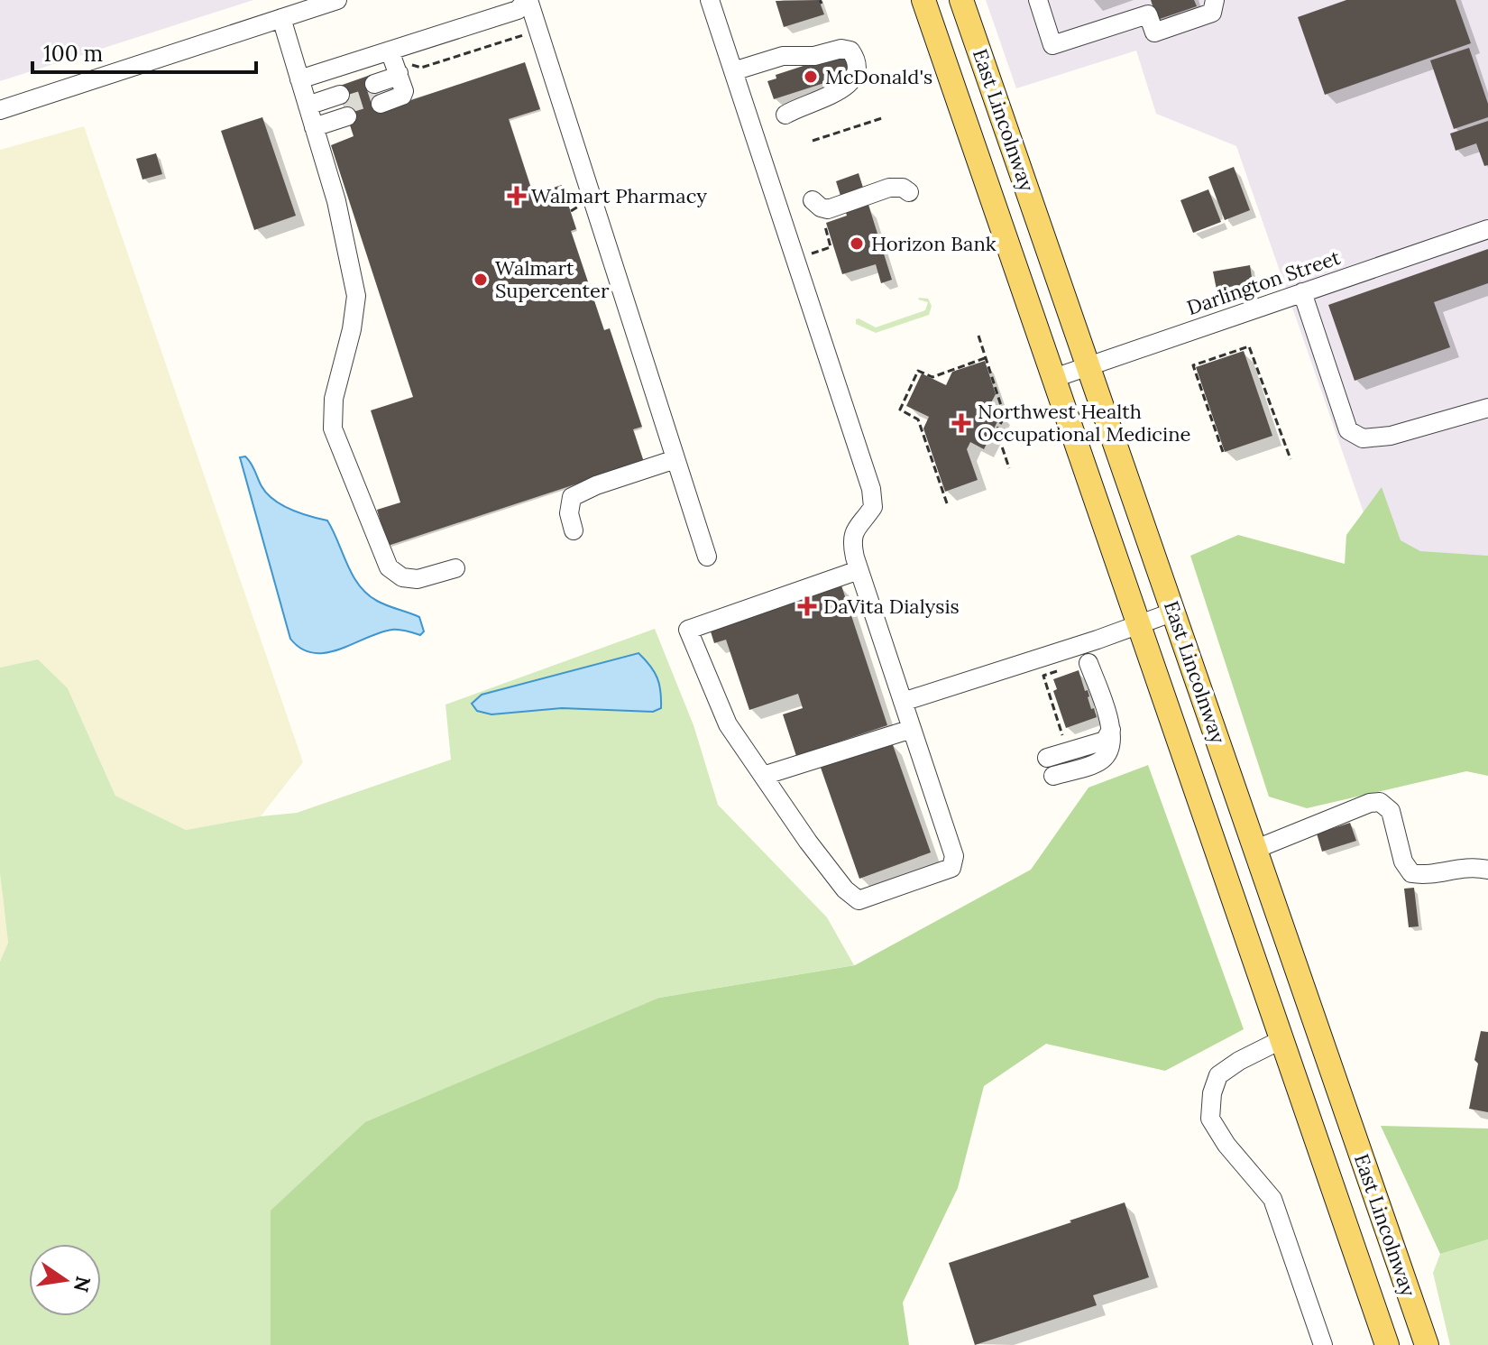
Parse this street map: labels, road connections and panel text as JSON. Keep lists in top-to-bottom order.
{
  "streets": {
    "main road": ["East Lincolnway"],
    "street": ["Darlington Street"]
  },
  "crossings": [
    ["East Lincolnway", "Darlington Street"]
  ],
  "places": {
    "other": ["McDonald's", "Horizon Bank", "Walmart Supercenter"],
    "health": ["Walmart Pharmacy", "Northwest Health Occupational Medicine", "DaVita Dialysis"]
  },
  "scale_bar": "100 m",
  "north": "right"
}
